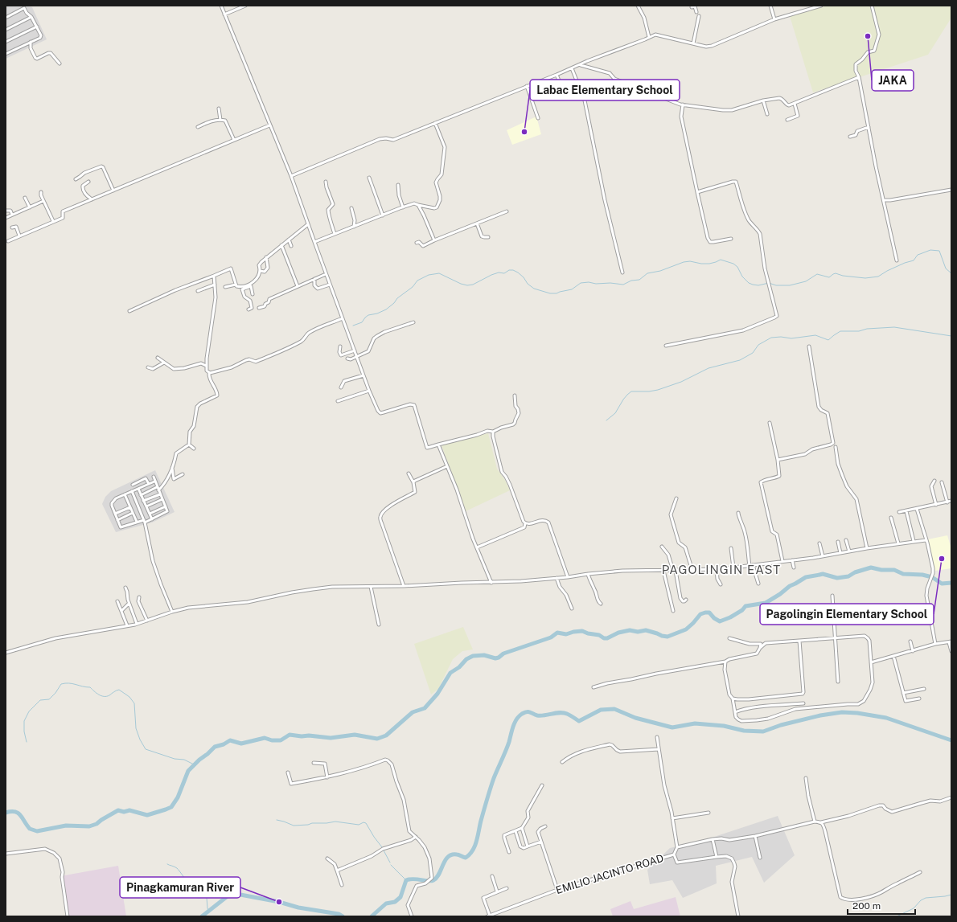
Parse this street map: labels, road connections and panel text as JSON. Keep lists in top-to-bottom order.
{
  "streets": {
    "street": ["EMILIO JACINTO ROAD"]
  },
  "districts": ["PAGOLINGIN EAST"],
  "places": [
    "JAKA",
    "Labac Elementary School",
    "Pagolingin Elementary School",
    "Pinagkamuran River"
  ],
  "scale_bar": "200 m"
}
